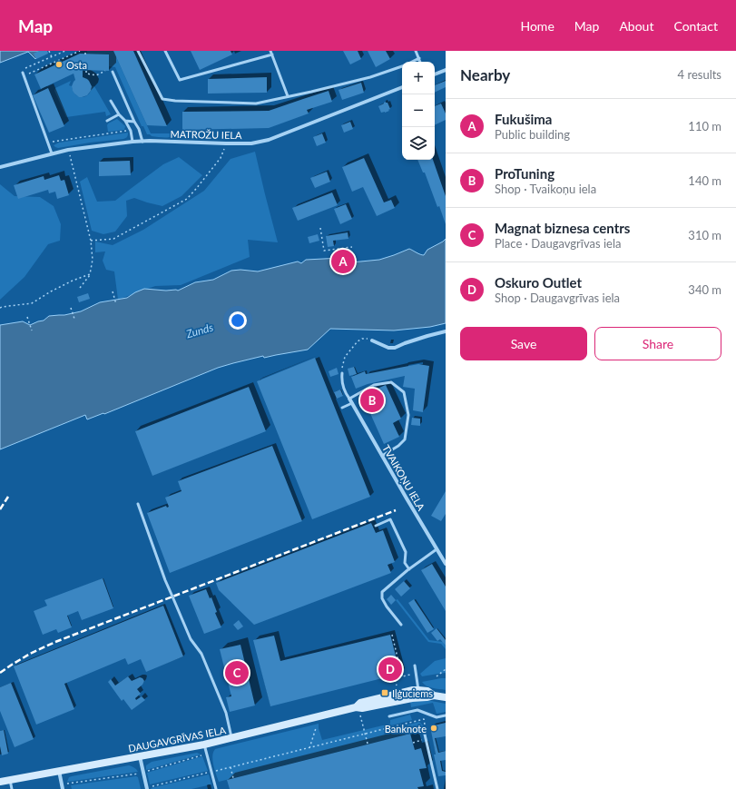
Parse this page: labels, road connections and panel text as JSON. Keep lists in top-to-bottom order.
{
  "streets": {
    "main road": ["DAUGAVGRĪVAS IELA"],
    "street": ["MATROŽU IELA", "TVAIKOŅU IELA"]
  },
  "water": ["Zunds"],
  "places": {
    "other": ["Osta", "Banknote"],
    "transit": ["Iļģuciems"]
  },
  "page": {
    "header": "Map",
    "nav": [
      "Home",
      "Map",
      "About",
      "Contact"
    ],
    "heading": ["Nearby", "4 results"],
    "map_buttons": ["+", "−"],
    "list": [
      {
        "mark": "A",
        "name": "Fukušima",
        "note": "Public building",
        "value": "110 m"
      },
      {
        "mark": "B",
        "name": "ProTuning",
        "note": "Shop · Tvaikoņu iela",
        "value": "140 m"
      },
      {
        "mark": "C",
        "name": "Magnat biznesa centrs",
        "note": "Place · Daugavgrīvas iela",
        "value": "310 m"
      },
      {
        "mark": "D",
        "name": "Oskuro Outlet",
        "note": "Shop · Daugavgrīvas iela",
        "value": "340 m"
      }
    ],
    "pins": [
      "A",
      "B",
      "D",
      "C"
    ],
    "buttons": ["Save", "Share"]
  }
}
